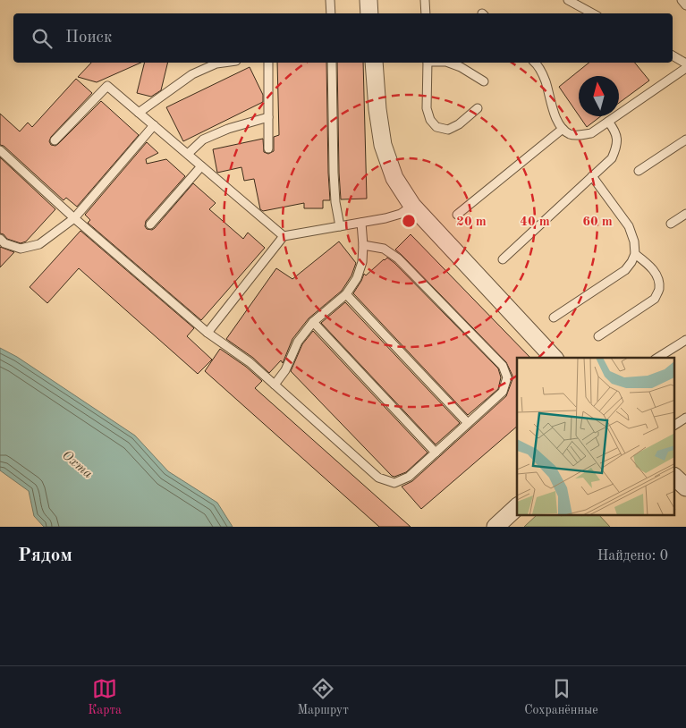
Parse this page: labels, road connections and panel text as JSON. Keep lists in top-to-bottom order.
{
  "water": ["Охта"],
  "north": "top",
  "page": {
    "search": "Поиск",
    "heading": ["Рядом", "Найдено: 0"],
    "nav": ["Карта", "Маршрут", "Сохранённые"]
  },
  "rings": ["20 m", "40 m", "60 m"]
}
